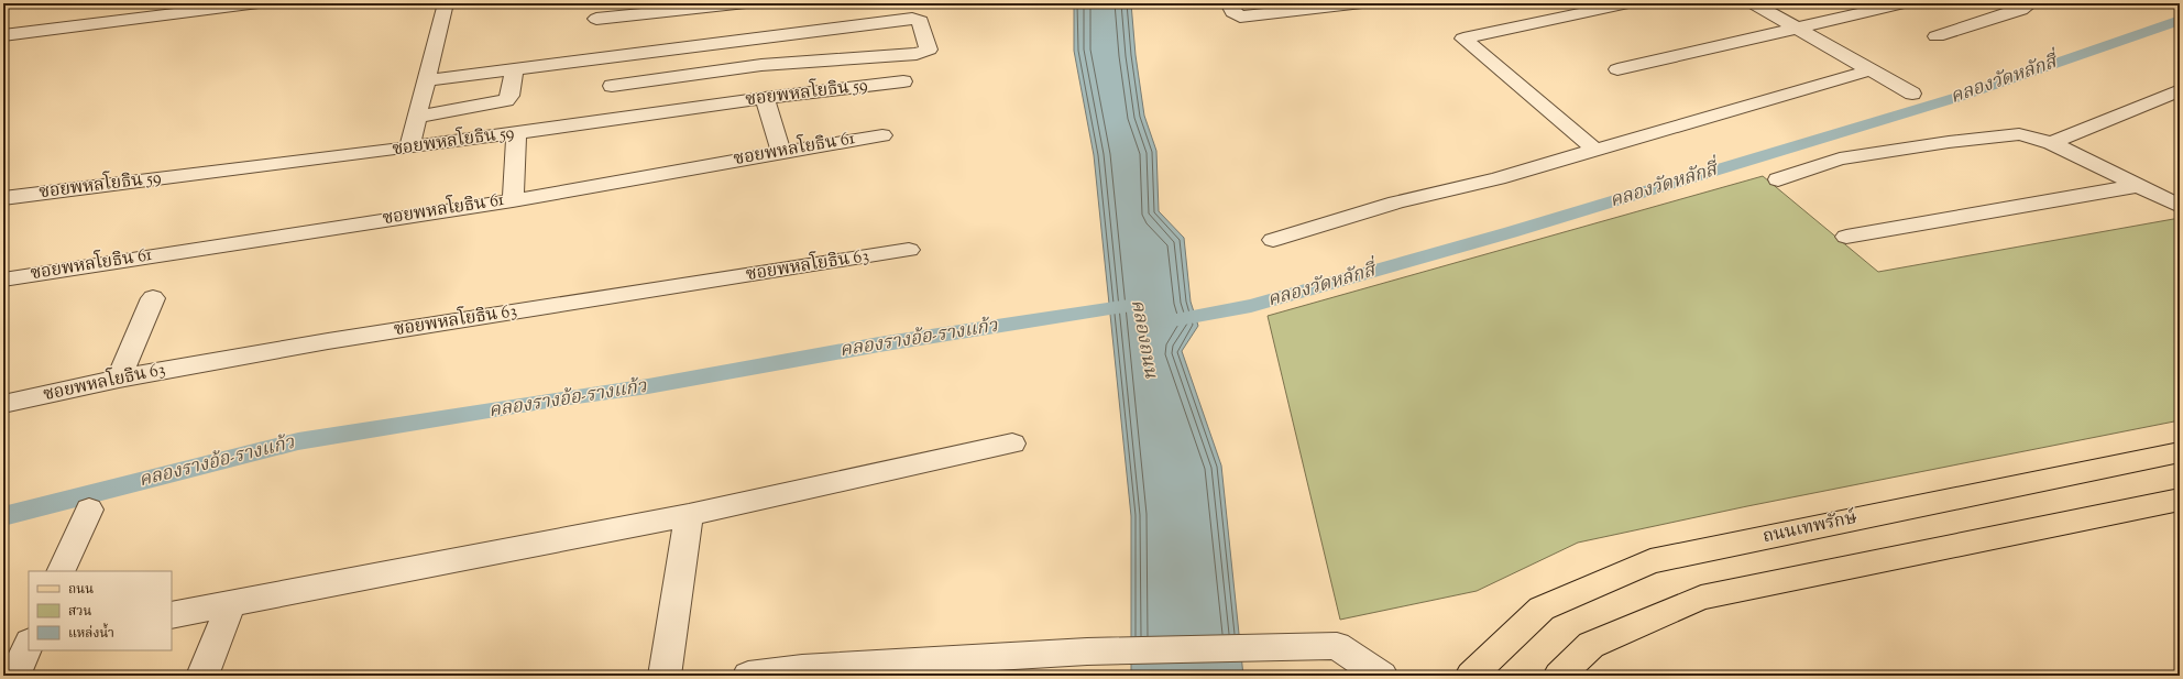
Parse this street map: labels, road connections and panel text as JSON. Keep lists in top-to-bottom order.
{
  "streets": {
    "main road": ["ถนนเทพรักษ์"],
    "street": ["ซอยพหลโยธิน 59", "ซอยพหลโยธิน 61", "ซอยพหลโยธิน 63"]
  },
  "water": ["คลองวัดหลักสี่", "คลองรางอ้อ-รางแก้ว", "คลองถนน"],
  "legend": ["ถนน", "สวน", "แหล่งน้ำ"]
}
